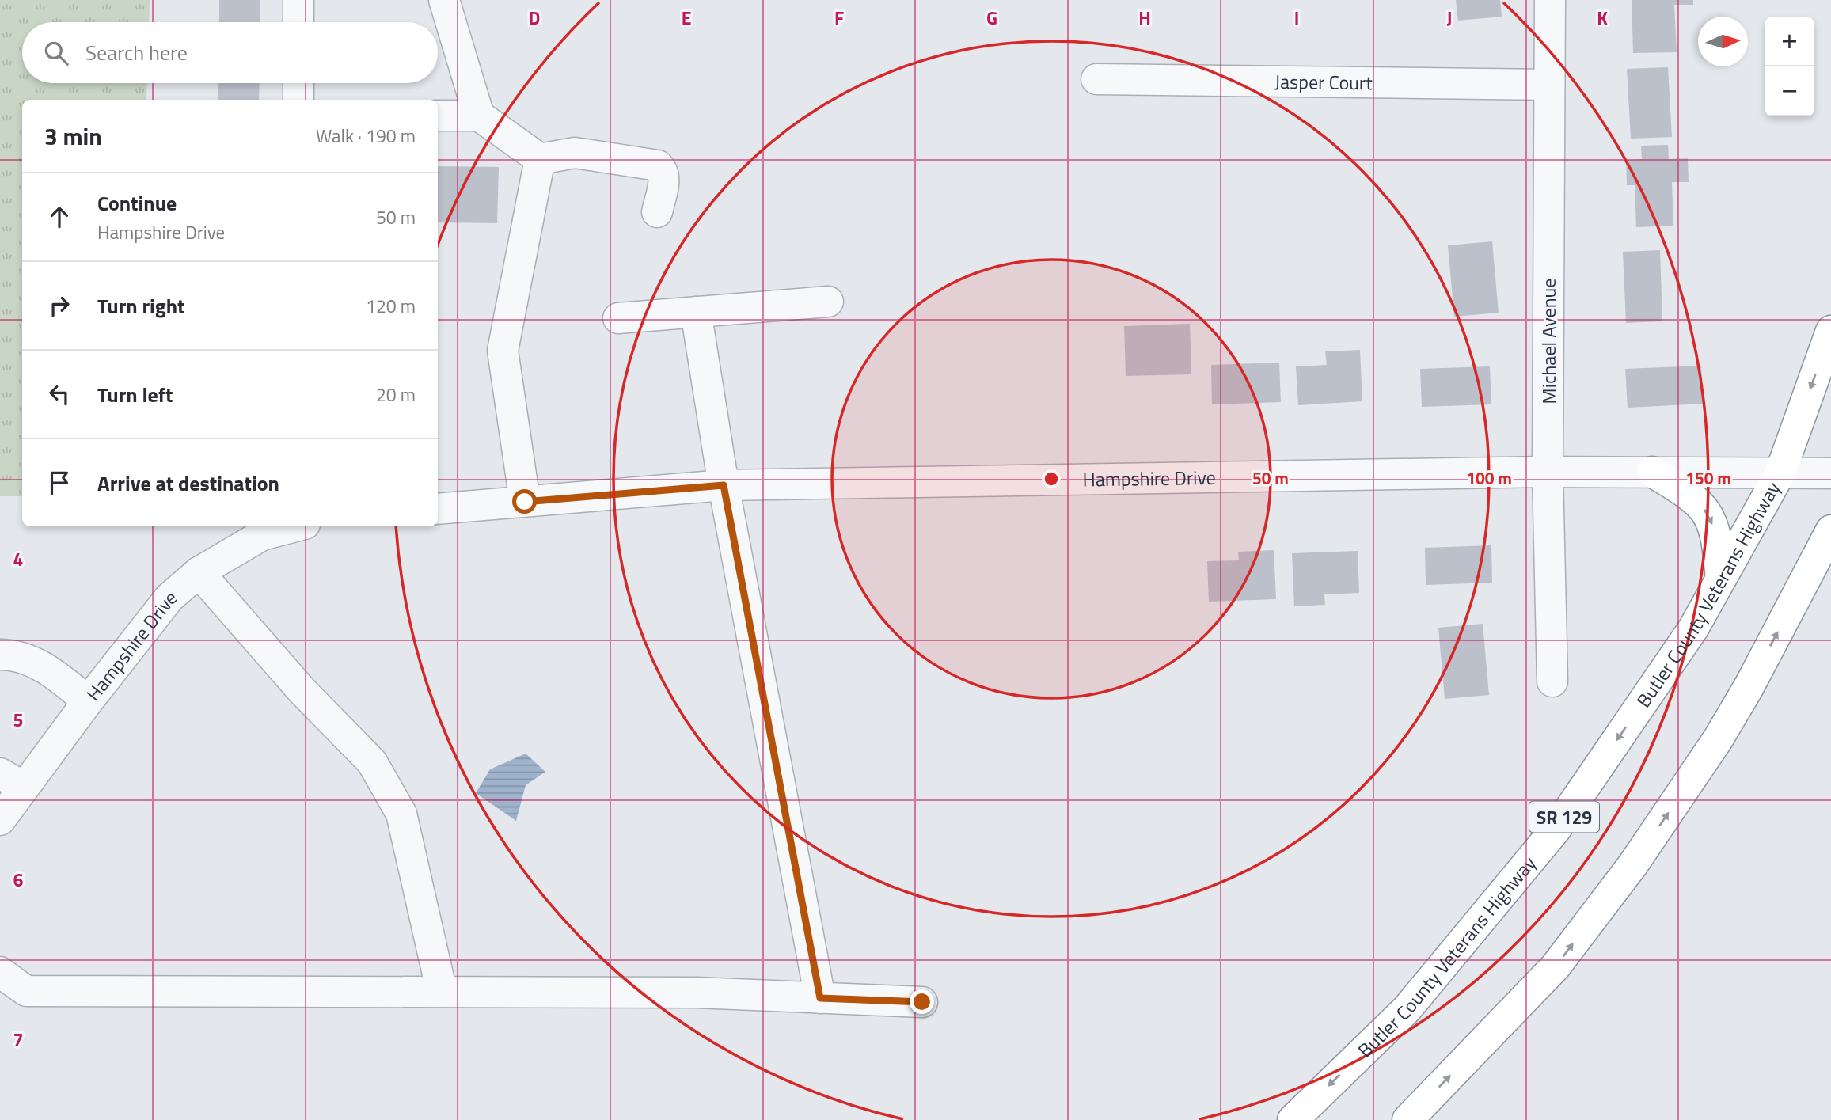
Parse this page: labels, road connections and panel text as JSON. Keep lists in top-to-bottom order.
{
  "streets": {
    "highway": ["Butler County Veterans Highway", "SR 129"],
    "street": ["Jasper Court", "Michael Avenue", "Hampshire Drive"]
  },
  "crossings": [
    ["Jasper Court", "Michael Avenue"],
    ["Michael Avenue", "Hampshire Drive"],
    ["Hampshire Drive", "Butler County Veterans Highway"],
    ["Hampshire Drive", "SR 129"],
    ["Butler County Veterans Highway", "SR 129"]
  ],
  "north": "right",
  "page": {
    "map_buttons": ["+", "−"],
    "search": "Search here",
    "heading": ["3 min", "Walk · 190 m"],
    "list": [
      ["Continue", "Hampshire Drive", "50 m"],
      ["Turn right", "120 m"],
      ["Turn left", "20 m"],
      "Arrive at destination"
    ]
  },
  "grid": {
    "columns": [
      "D",
      "E",
      "F",
      "G",
      "H",
      "I",
      "J",
      "K"
    ],
    "rows": [
      "4",
      "5",
      "6",
      "7"
    ]
  },
  "rings": ["50 m", "100 m", "150 m"]
}
